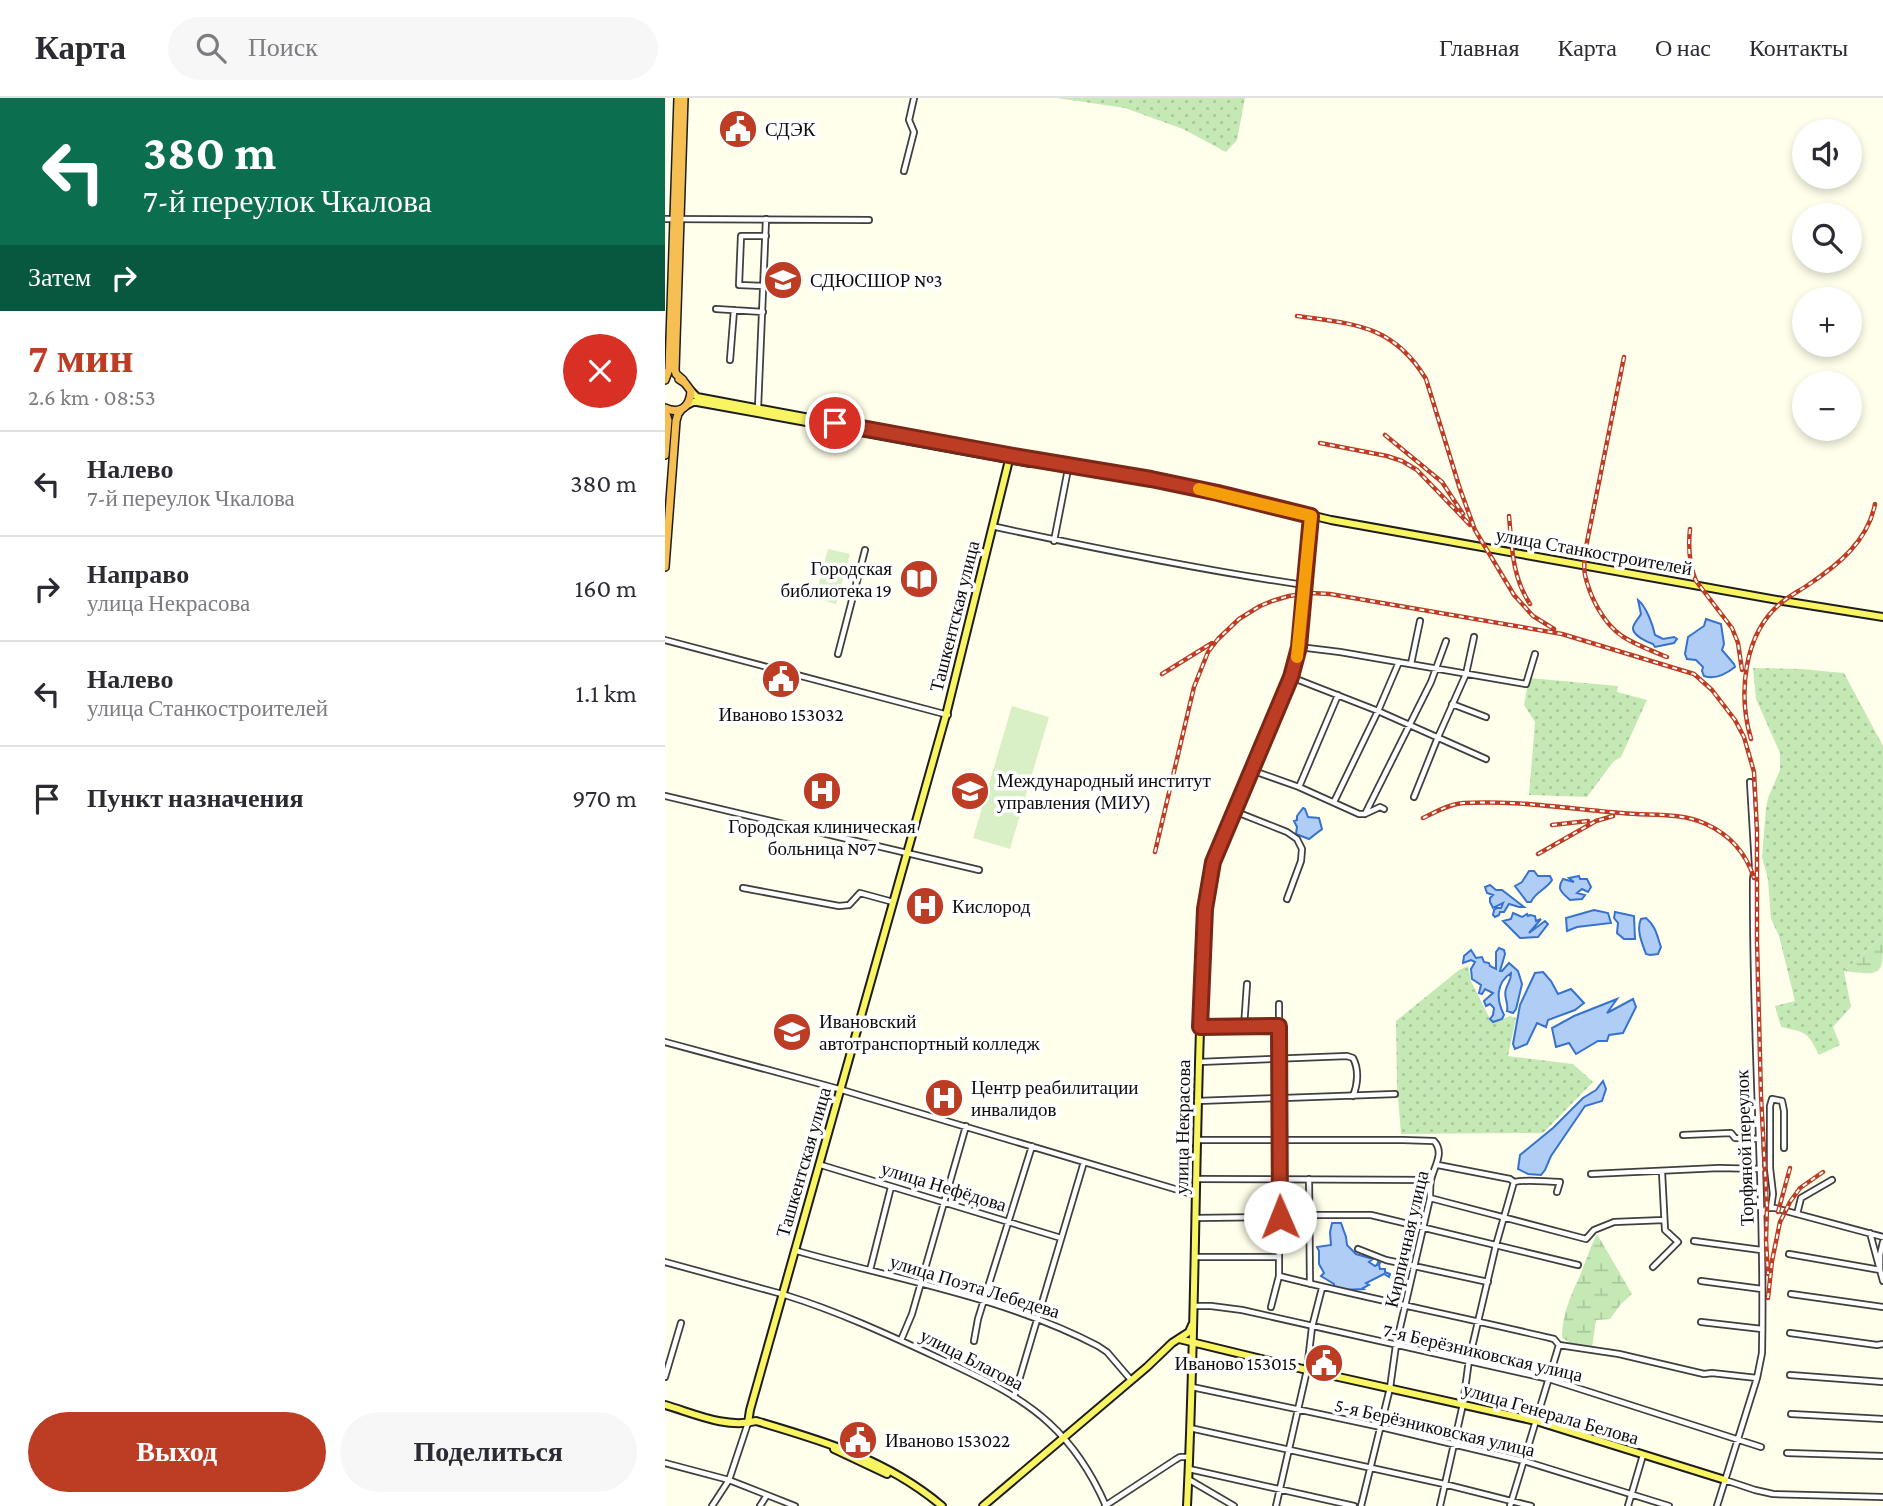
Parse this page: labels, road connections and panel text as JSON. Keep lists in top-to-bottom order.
{
  "streets": {
    "main road": [
      "улица Станкостроителей",
      "Ташкентская улица",
      "улица Некрасова",
      "улица Генерала Белова"
    ],
    "street": [
      "Торфяной переулок",
      "улица Нефёдова",
      "Кирпичная улица",
      "улица Поэта Лебедева",
      "7-я Берёзниковская улица",
      "улица Благова",
      "5-я Берёзниковская улица"
    ]
  },
  "crossings": [
    ["улица Станкостроителей", "Ташкентская улица"],
    ["улица Станкостроителей", "улица Некрасова"],
    ["Ташкентская улица", "улица Нефёдова"],
    ["Ташкентская улица", "улица Поэта Лебедева"],
    ["Ташкентская улица", "улица Благова"],
    ["улица Некрасова", "7-я Берёзниковская улица"],
    ["улица Некрасова", "улица Генерала Белова"],
    ["улица Некрасова", "5-я Берёзниковская улица"],
    ["Торфяной переулок", "7-я Берёзниковская улица"],
    ["Торфяной переулок", "улица Генерала Белова"],
    ["Кирпичная улица", "7-я Берёзниковская улица"],
    ["Кирпичная улица", "улица Генерала Белова"],
    ["Кирпичная улица", "5-я Берёзниковская улица"]
  ],
  "places": {
    "public building": [
      "СДЭК",
      "Иваново 153032",
      "Иваново 153015",
      "Иваново 153022"
    ],
    "school or university": ["СДЮСШОР №3", "Международный институт управления (МИУ)", "Ивановский автотранспортный колледж"],
    "library": ["Городская библиотека 19"],
    "hospital": ["Городская клиническая больница №7", "Кислород", "Центр реабилитации инвалидов"]
  },
  "page": {
    "header": "Карта",
    "search": "Поиск",
    "nav": [
      "Главная",
      "Карта",
      "О нас",
      "Контакты"
    ],
    "turn": ["380 m", "7-й переулок Чкалова"],
    "map_buttons": ["+", "−"],
    "then": "Затем",
    "heading": ["7 мин", "2.6 km · 08:53"],
    "list": [
      {
        "name": "Налево",
        "note": "7-й переулок Чкалова",
        "value": "380 m"
      },
      {
        "name": "Направо",
        "note": "улица Некрасова",
        "value": "160 m"
      },
      {
        "name": "Налево",
        "note": "улица Станкостроителей",
        "value": "1.1 km"
      },
      {
        "name": "Пункт назначения",
        "value": "970 m"
      }
    ],
    "buttons": ["Выход", "Поделиться"]
  }
}
